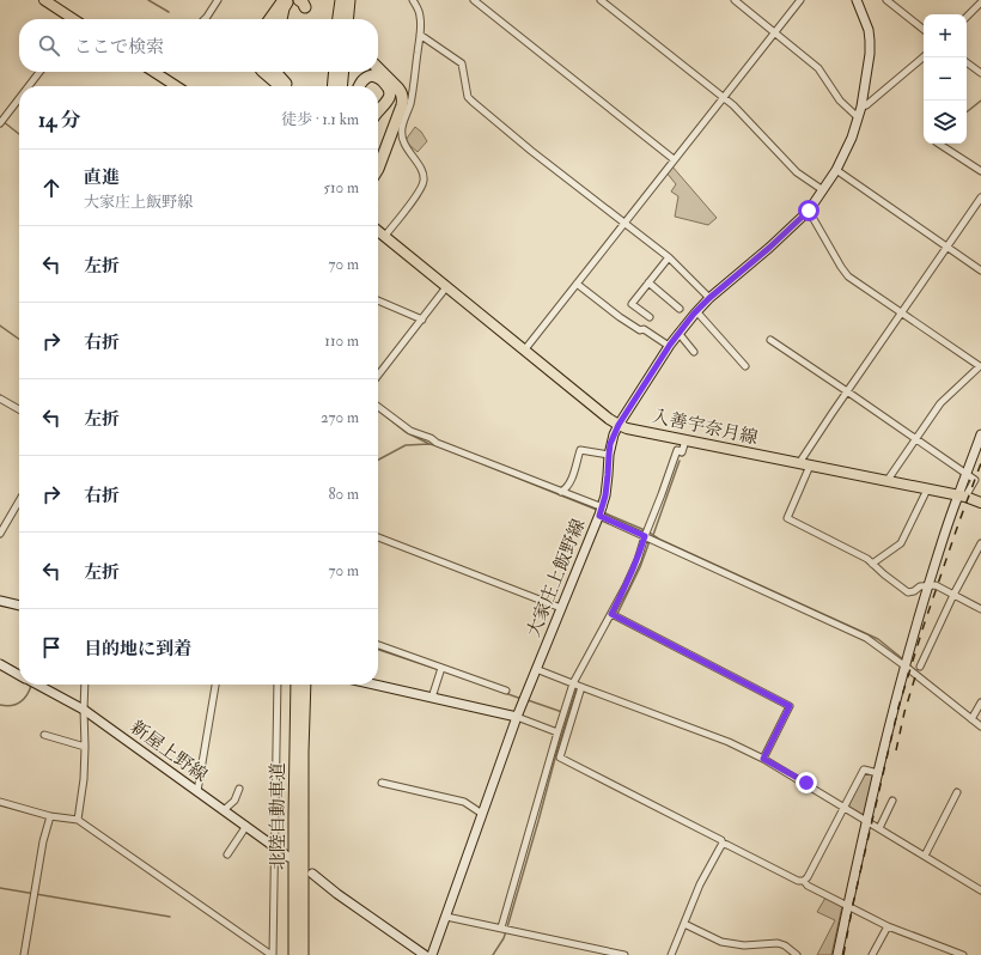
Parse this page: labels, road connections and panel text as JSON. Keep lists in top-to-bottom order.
{
  "streets": {
    "highway": ["北陸自動車道"],
    "main road": ["入善宇奈月線", "大家庄上飯野線", "新屋上野線"]
  },
  "crossings": [
    ["入善宇奈月線", "大家庄上飯野線"]
  ],
  "page": {
    "map_buttons": ["+", "−"],
    "search": "ここで検索",
    "heading": ["14 分", "徒歩 · 1.1 km"],
    "list": [
      ["直進", "大家庄上飯野線", "510 m"],
      ["左折", "70 m"],
      ["右折", "110 m"],
      ["左折", "270 m"],
      ["右折", "80 m"],
      ["左折", "70 m"],
      "目的地に到着"
    ]
  }
}
